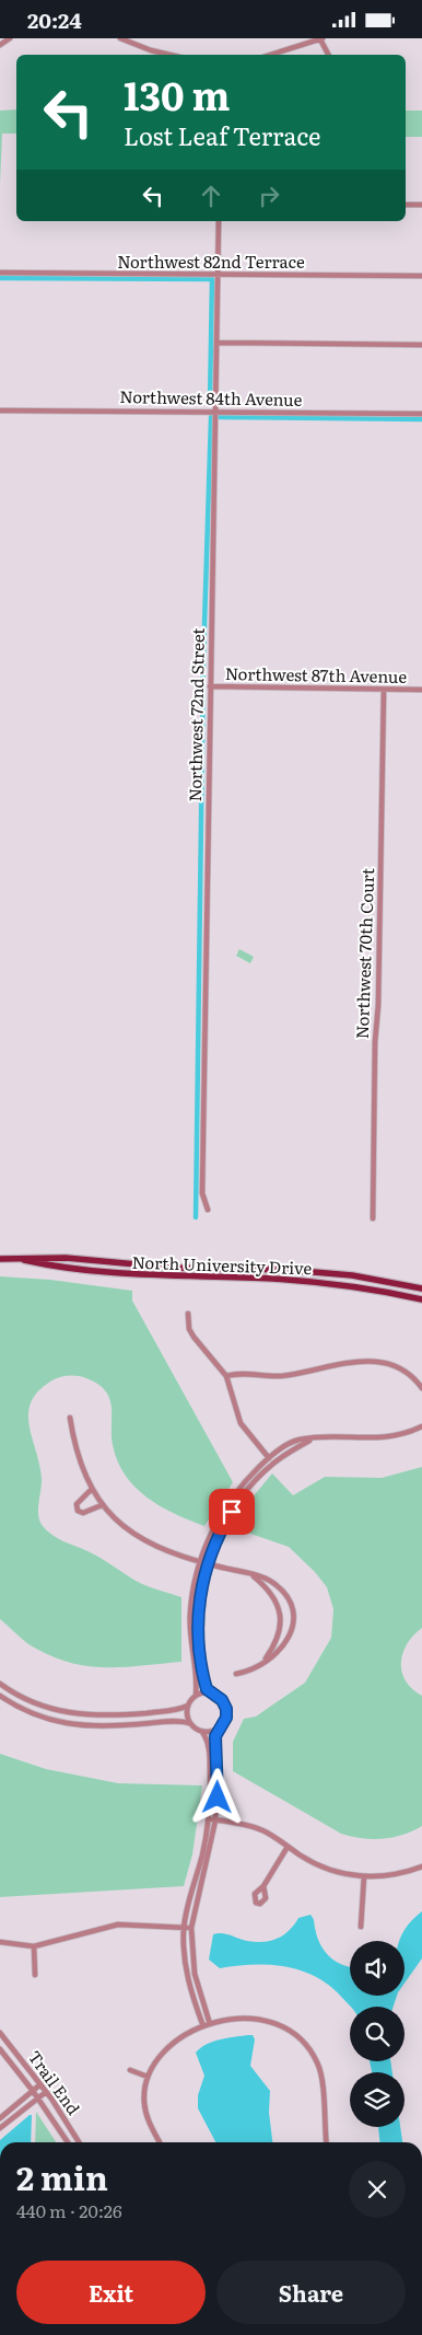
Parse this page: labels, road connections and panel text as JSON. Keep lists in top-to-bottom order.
{
  "streets": {
    "main road": ["North University Drive"],
    "street": [
      "Northwest 82nd Terrace",
      "Northwest 84th Avenue",
      "Northwest 87th Avenue",
      "Northwest 72nd Street",
      "Northwest 70th Court",
      "Trail End"
    ]
  },
  "crossings": [
    ["Northwest 82nd Terrace", "Northwest 72nd Street"],
    ["Northwest 84th Avenue", "Northwest 72nd Street"],
    ["Northwest 87th Avenue", "Northwest 72nd Street"],
    ["Northwest 87th Avenue", "Northwest 70th Court"]
  ],
  "page": {
    "status": "20:24",
    "turn": ["130 m", "Lost Leaf Terrace"],
    "heading": ["2 min", "440 m · 20:26"],
    "buttons": ["Exit", "Share"]
  }
}
